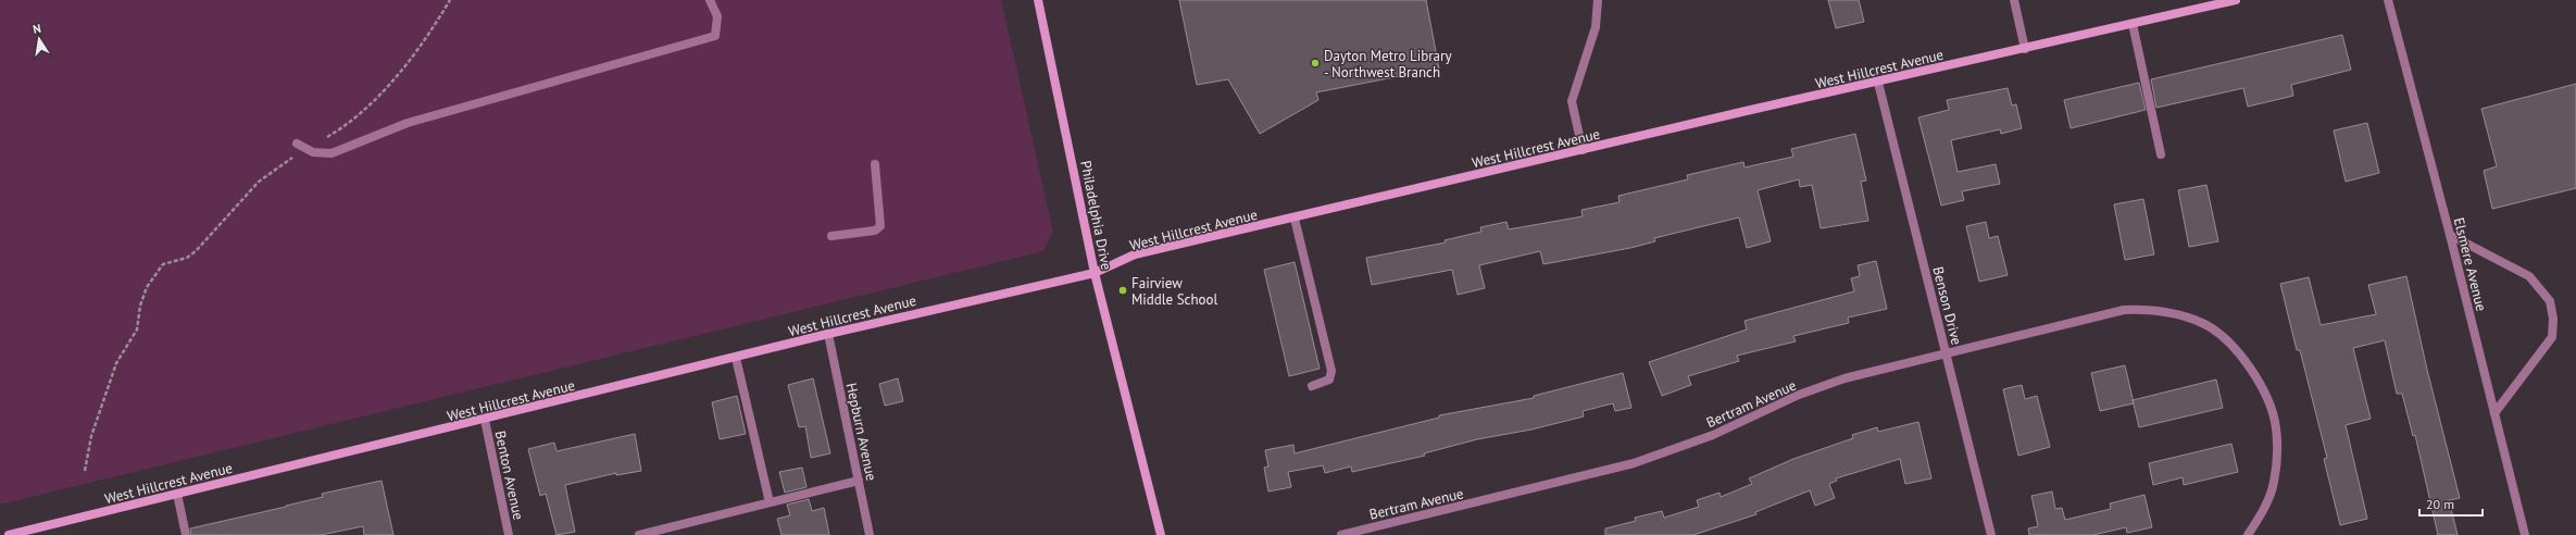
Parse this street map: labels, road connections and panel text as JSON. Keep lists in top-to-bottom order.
{
  "streets": {
    "street": [
      "West Hillcrest Avenue",
      "Philadelphia Drive",
      "Elsmere Avenue",
      "Benson Drive",
      "Bertram Avenue",
      "Hepburn Avenue",
      "Benton Avenue"
    ]
  },
  "crossings": [
    ["West Hillcrest Avenue", "Philadelphia Drive"],
    ["West Hillcrest Avenue", "Benson Drive"],
    ["West Hillcrest Avenue", "Hepburn Avenue"],
    ["West Hillcrest Avenue", "Benton Avenue"],
    ["Benson Drive", "Bertram Avenue"]
  ],
  "places": ["Dayton Metro Library - Northwest Branch", "Fairview Middle School"],
  "scale_bar": "20 m",
  "north": "top"
}
